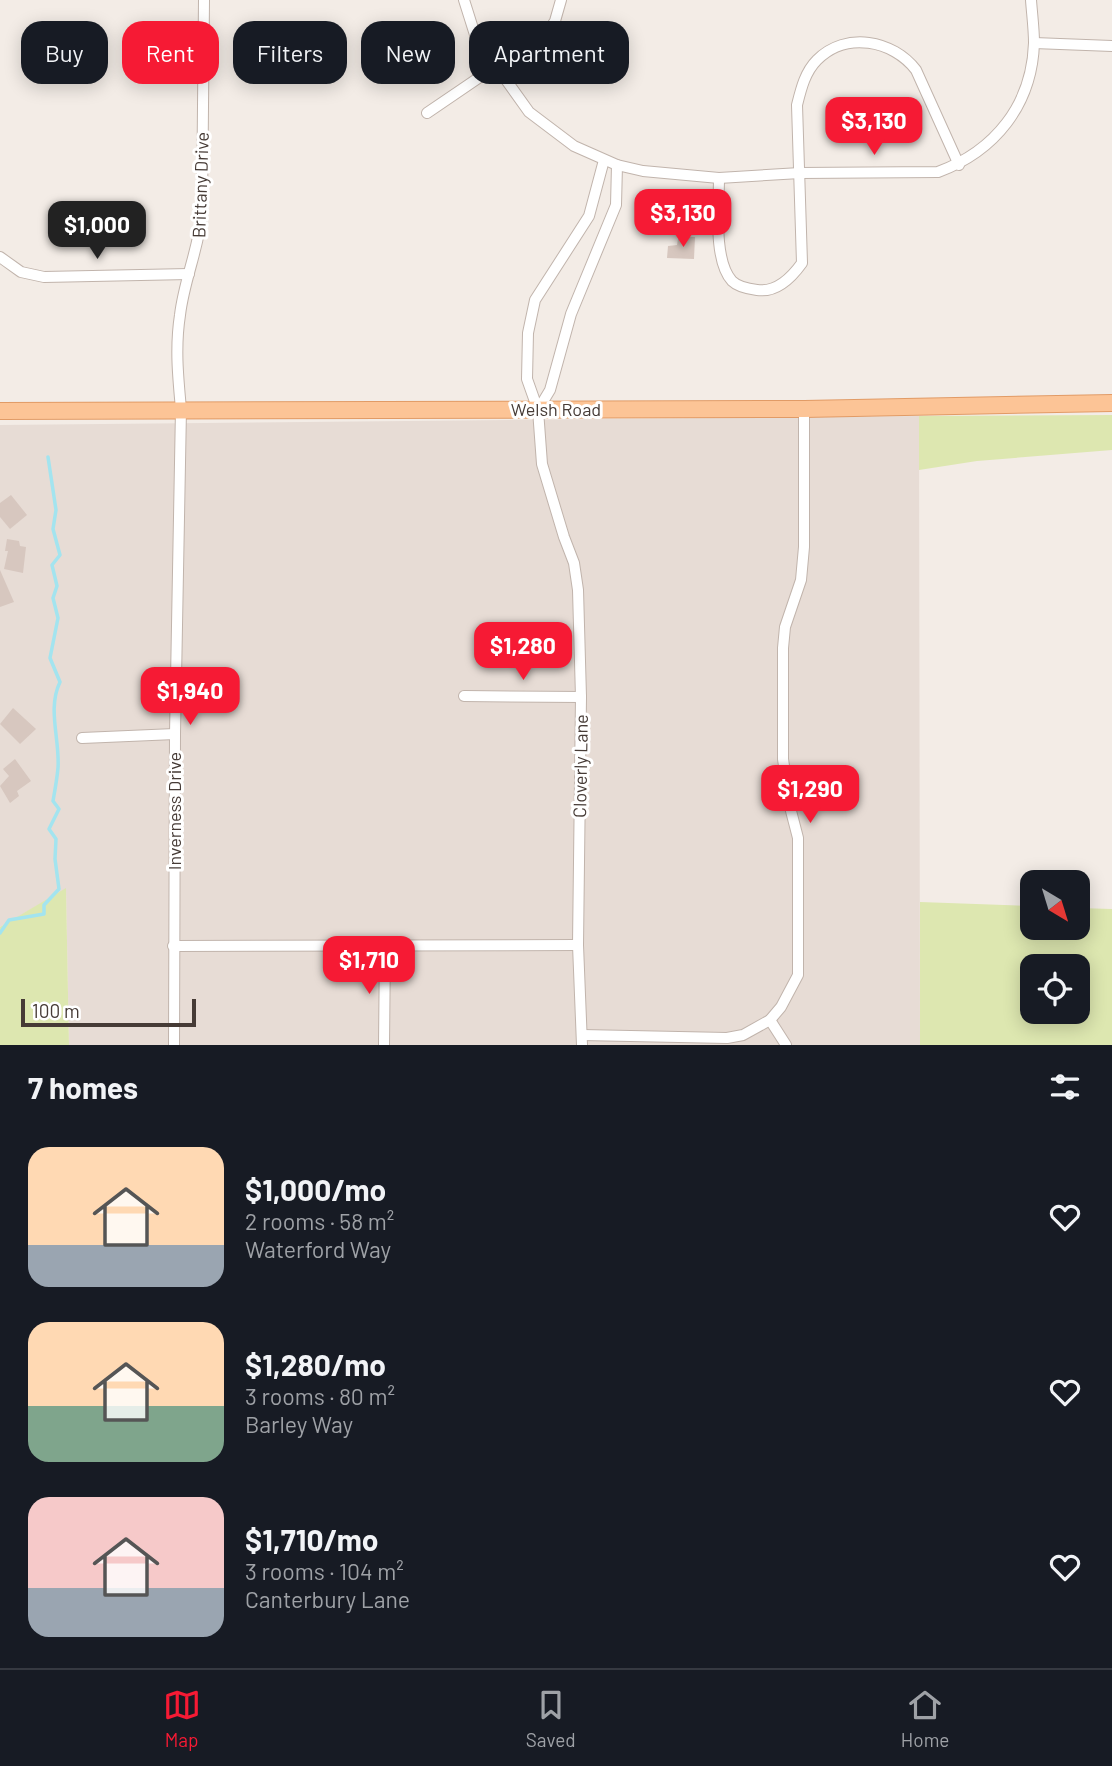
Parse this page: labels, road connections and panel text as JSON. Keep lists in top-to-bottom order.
{
  "streets": {
    "main road": ["Welsh Road"],
    "street": ["Brittany Drive", "Cloverly Lane", "Inverness Drive"]
  },
  "crossings": [
    ["Brittany Drive", "Welsh Road"],
    ["Brittany Drive", "Inverness Drive"],
    ["Welsh Road", "Cloverly Lane"],
    ["Welsh Road", "Inverness Drive"]
  ],
  "scale_bar": "100 m",
  "north": "bottom right",
  "page": {
    "chip": [
      "Buy",
      "Rent",
      "Filters",
      "New",
      "Apartment"
    ],
    "price": [
      "$3,130",
      "$3,130",
      "$1,000",
      "$1,280",
      "$1,940",
      "$1,290",
      "$1,710"
    ],
    "scale": "100 m",
    "heading": "7 homes",
    "list": [
      {
        "name": "$1,000/mo",
        "note": "2 rooms · 58 m² · Waterford Way"
      },
      {
        "name": "$1,280/mo",
        "note": "3 rooms · 80 m² · Barley Way"
      },
      {
        "name": "$1,710/mo",
        "note": "3 rooms · 104 m² · Canterbury Lane"
      }
    ],
    "tabs": ["Map", "Saved", "Home"]
  }
}
